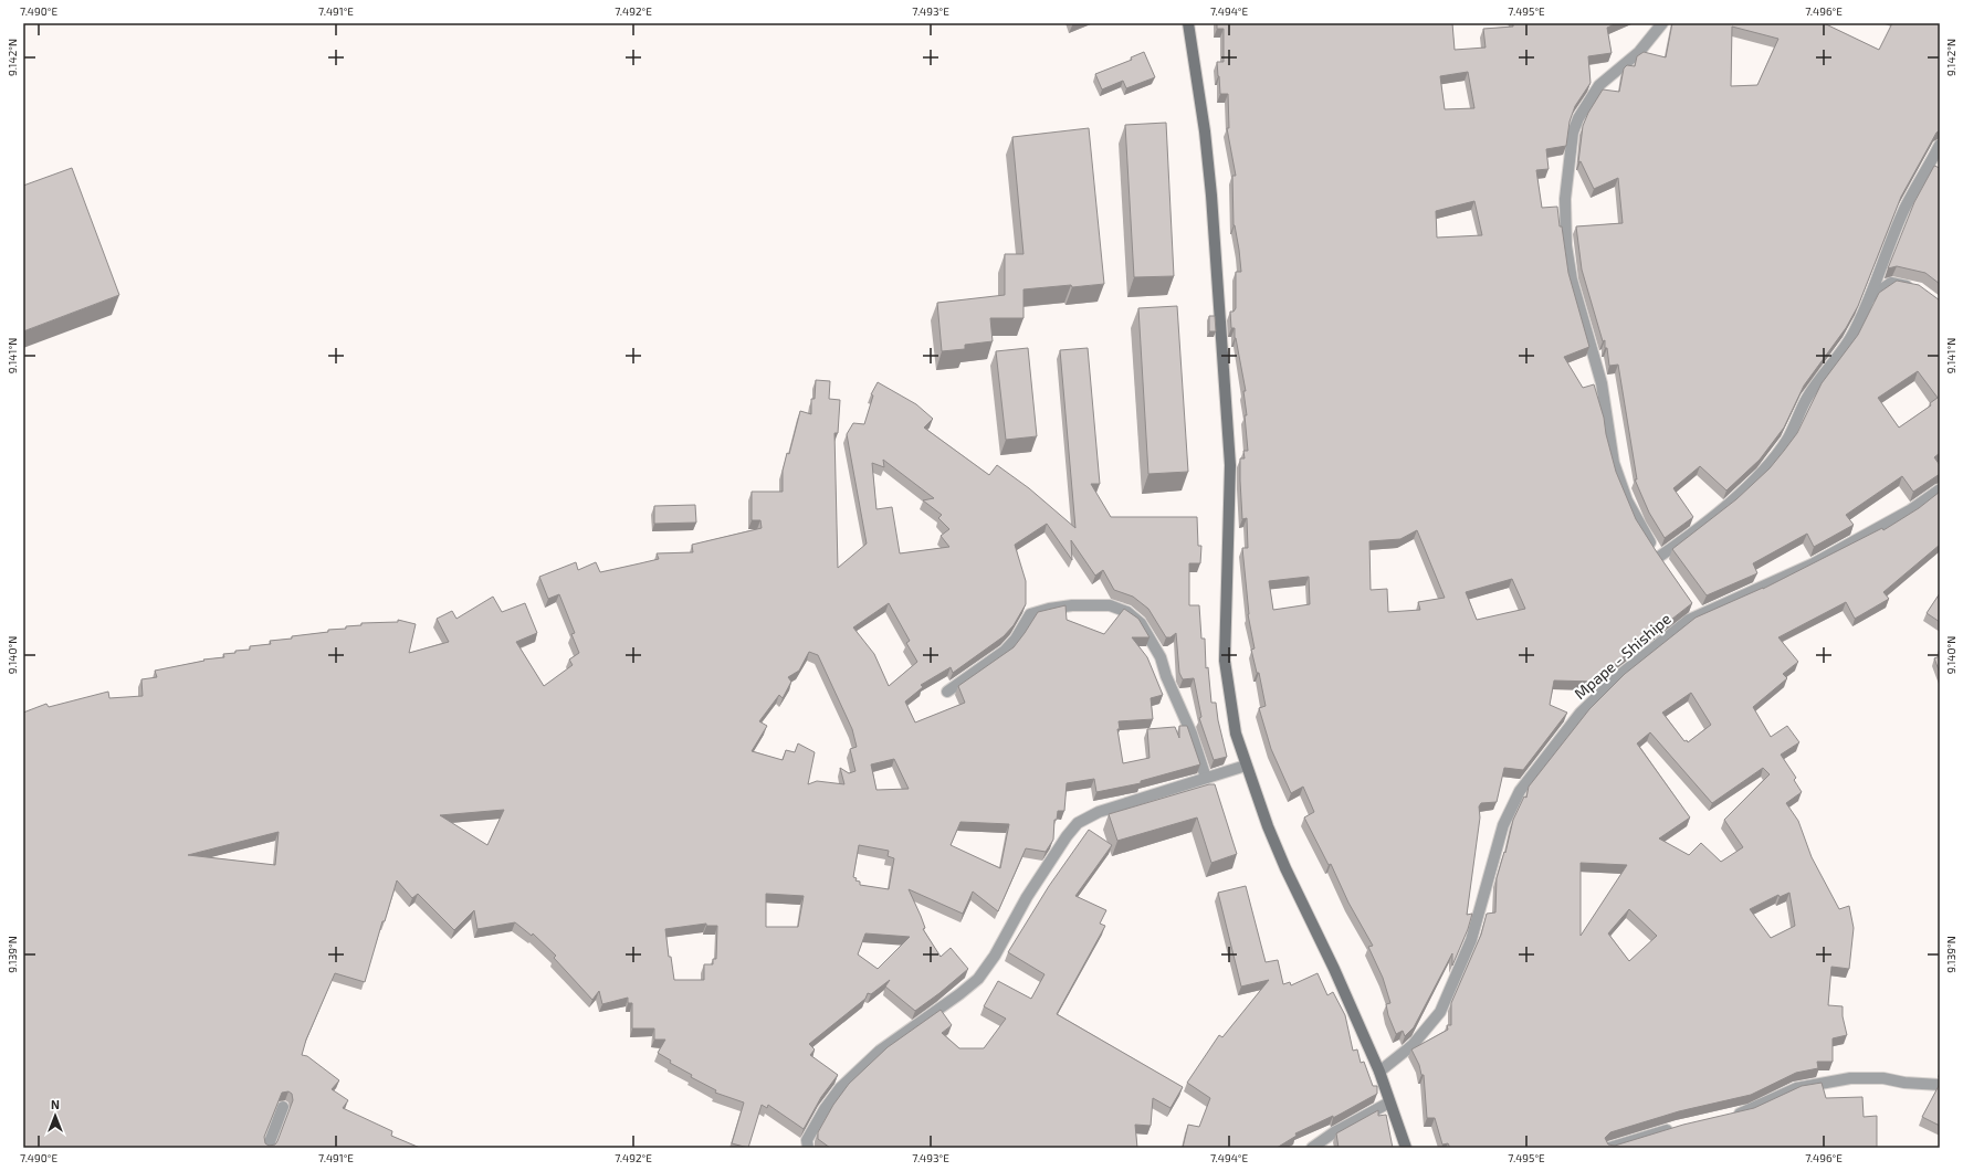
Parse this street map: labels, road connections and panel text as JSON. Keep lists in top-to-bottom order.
{
  "streets": {
    "street": ["Mpape - Shishipe"]
  },
  "north": "top",
  "coordinates": [
    "7.490°E",
    "7.491°E",
    "7.492°E",
    "7.493°E",
    "7.494°E",
    "7.495°E",
    "7.496°E",
    "9.142°N",
    "9.141°N",
    "9.140°N",
    "9.139°N"
  ]
}
